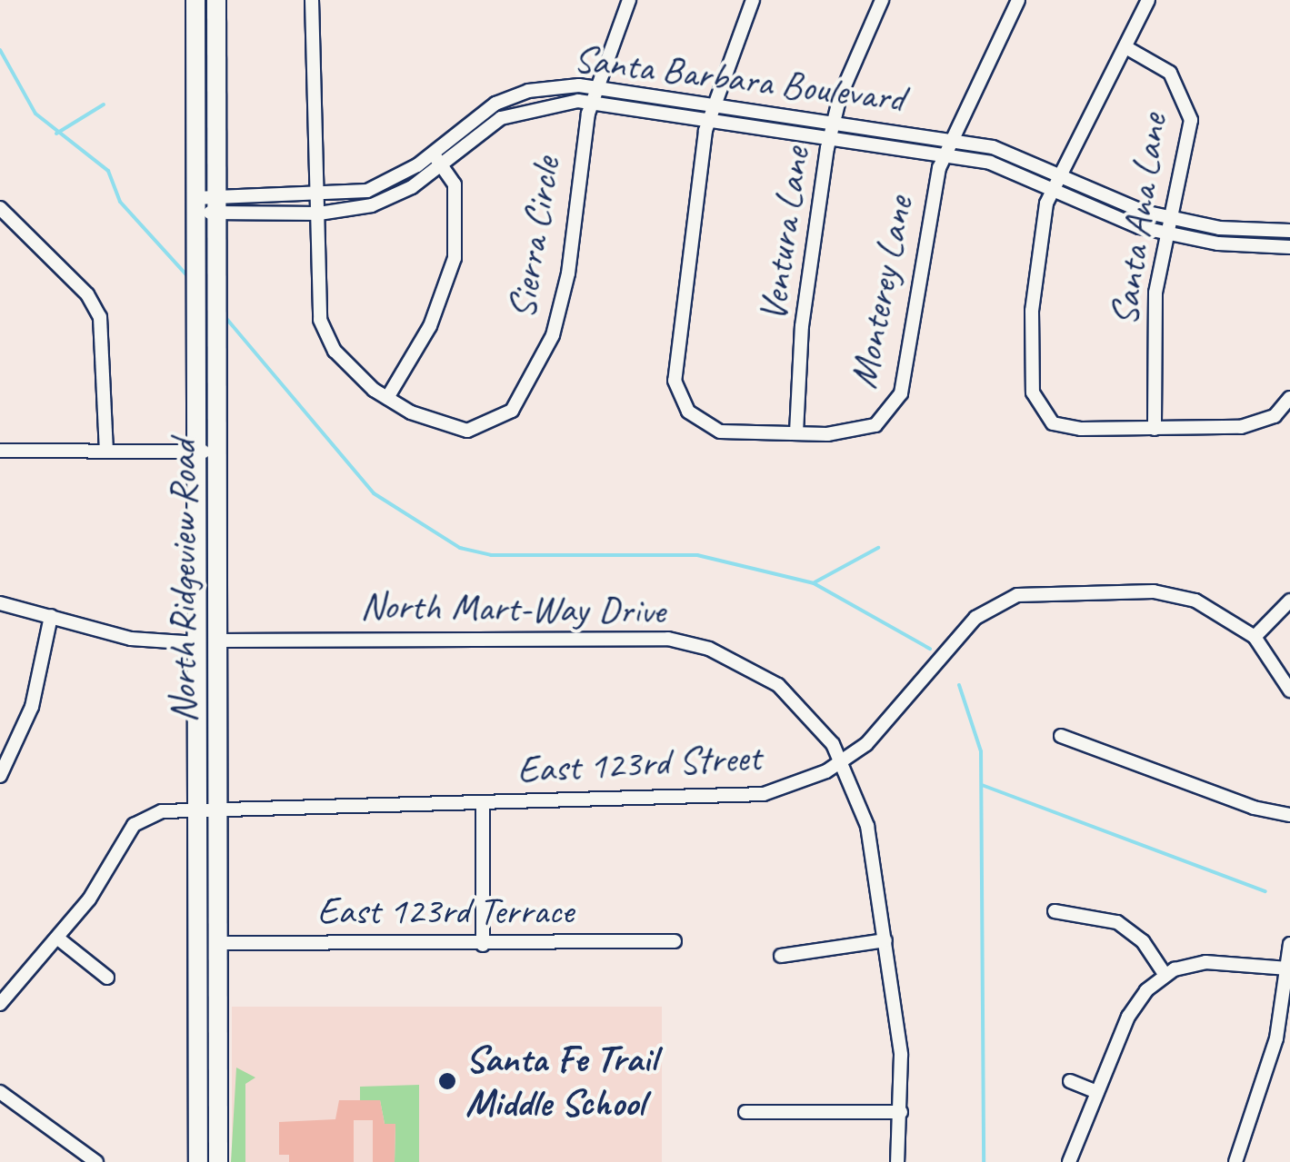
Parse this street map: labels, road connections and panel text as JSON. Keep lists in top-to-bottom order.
{
  "streets": {
    "main road": ["North Ridgeview Road"],
    "street": [
      "Santa Barbara Boulevard",
      "Santa Ana Lane",
      "Ventura Lane",
      "Sierra Circle",
      "Monterey Lane",
      "North Mart-Way Drive",
      "East 123rd Street",
      "East 123rd Terrace"
    ]
  },
  "crossings": [
    ["Santa Barbara Boulevard", "Santa Ana Lane"],
    ["Santa Barbara Boulevard", "Ventura Lane"],
    ["Santa Barbara Boulevard", "Sierra Circle"],
    ["Santa Barbara Boulevard", "Monterey Lane"],
    ["Santa Barbara Boulevard", "North Ridgeview Road"],
    ["Ventura Lane", "Monterey Lane"],
    ["North Ridgeview Road", "North Mart-Way Drive"],
    ["North Ridgeview Road", "East 123rd Street"],
    ["North Ridgeview Road", "East 123rd Terrace"],
    ["North Mart-Way Drive", "East 123rd Street"],
    ["East 123rd Street", "East 123rd Terrace"]
  ],
  "places": ["Santa Fe Trail Middle School"]
}
